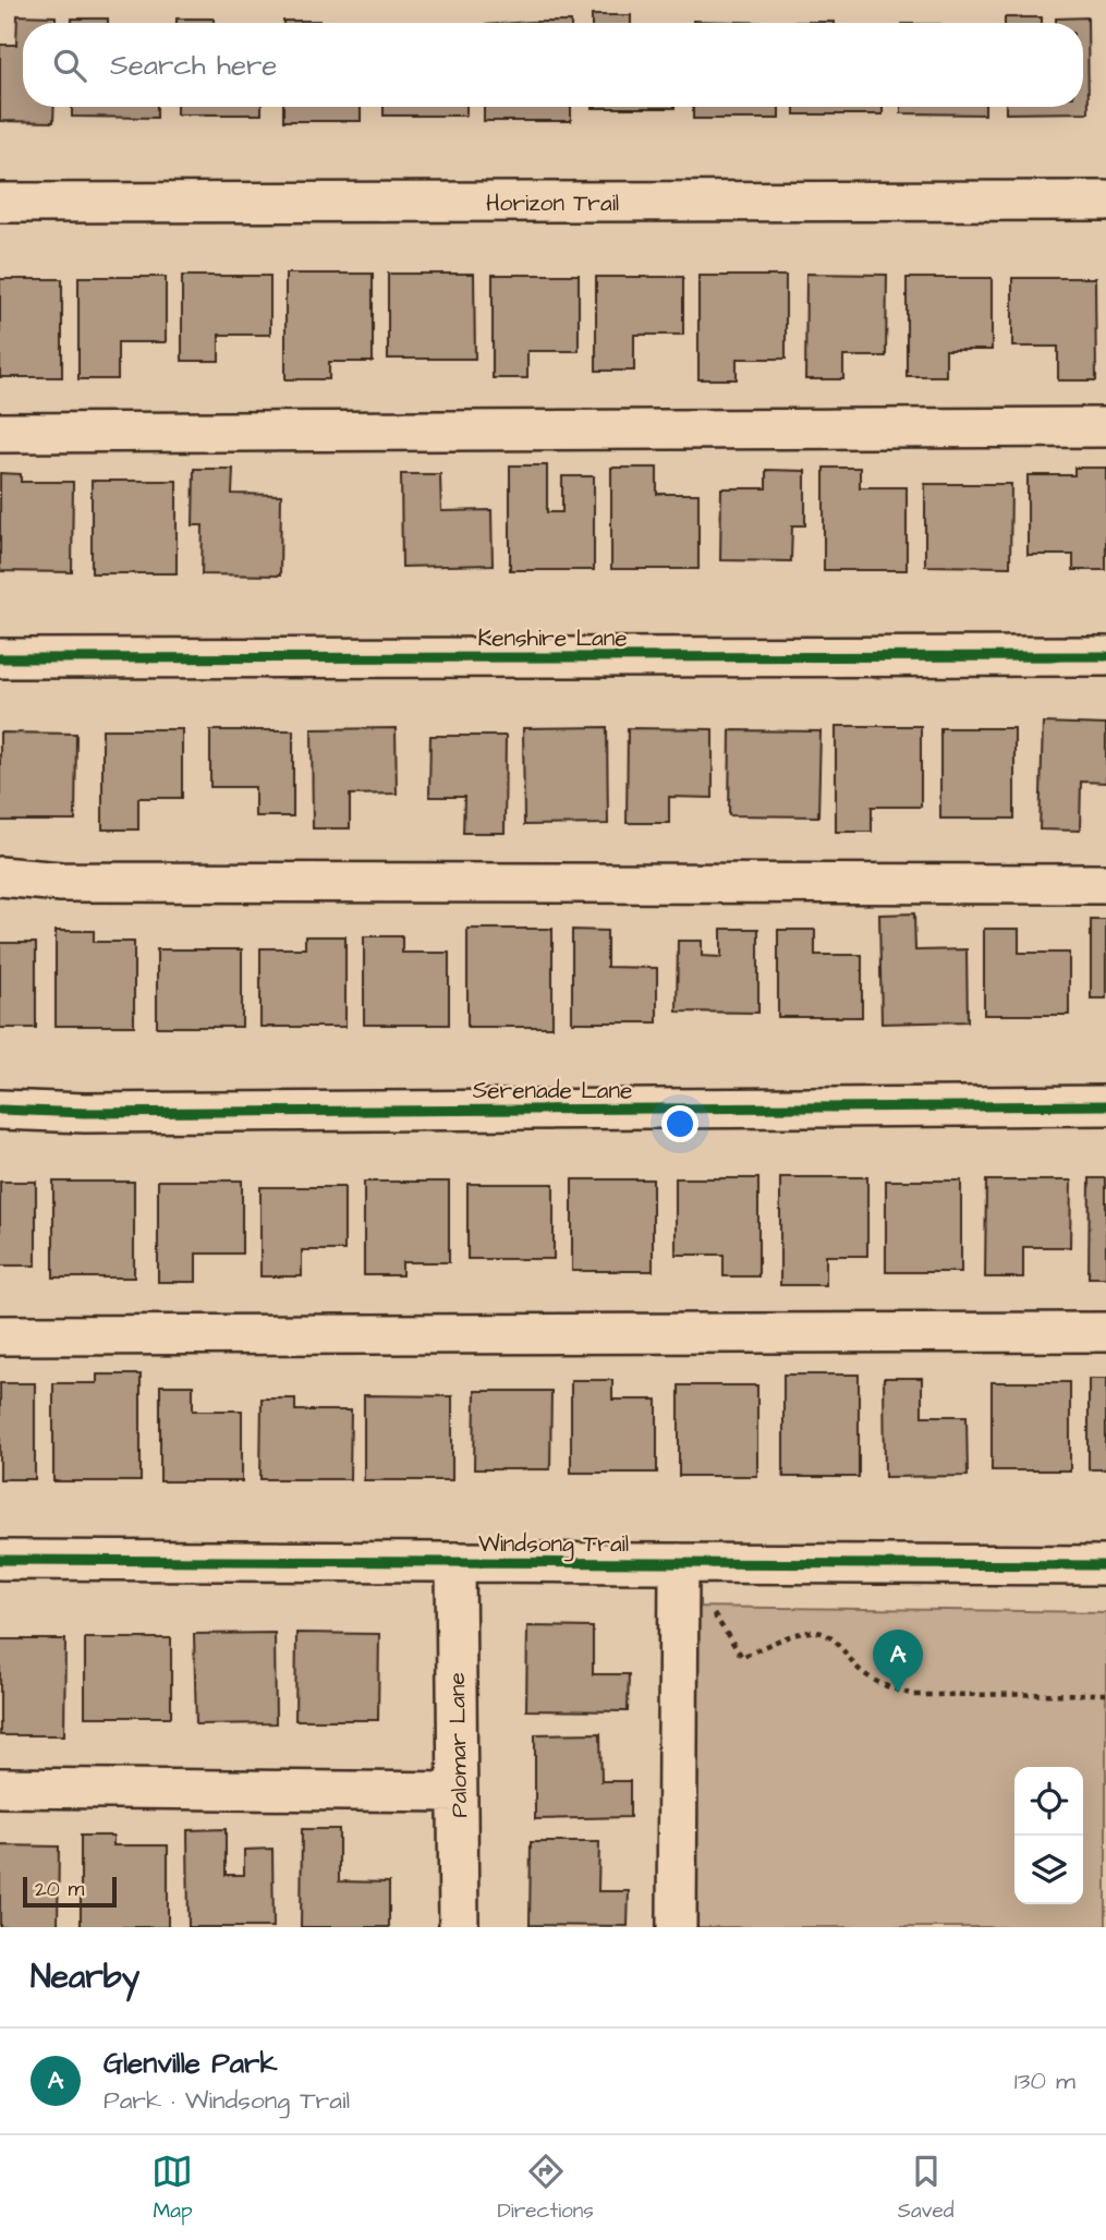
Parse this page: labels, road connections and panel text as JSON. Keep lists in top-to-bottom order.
{
  "streets": {
    "street": [
      "Horizon Trail",
      "Kenshire Lane",
      "Serenade Lane",
      "Windsong Trail",
      "Palomar Lane"
    ]
  },
  "crossings": [
    ["Windsong Trail", "Palomar Lane"]
  ],
  "scale_bar": "20 m",
  "page": {
    "search": "Search here",
    "pins": "A",
    "scale": "20 m",
    "heading": "Nearby",
    "list": [
      {
        "mark": "A",
        "name": "Glenville Park",
        "note": "Park · Windsong Trail",
        "value": "130 m"
      }
    ],
    "nav": ["Map", "Directions", "Saved"]
  }
}
